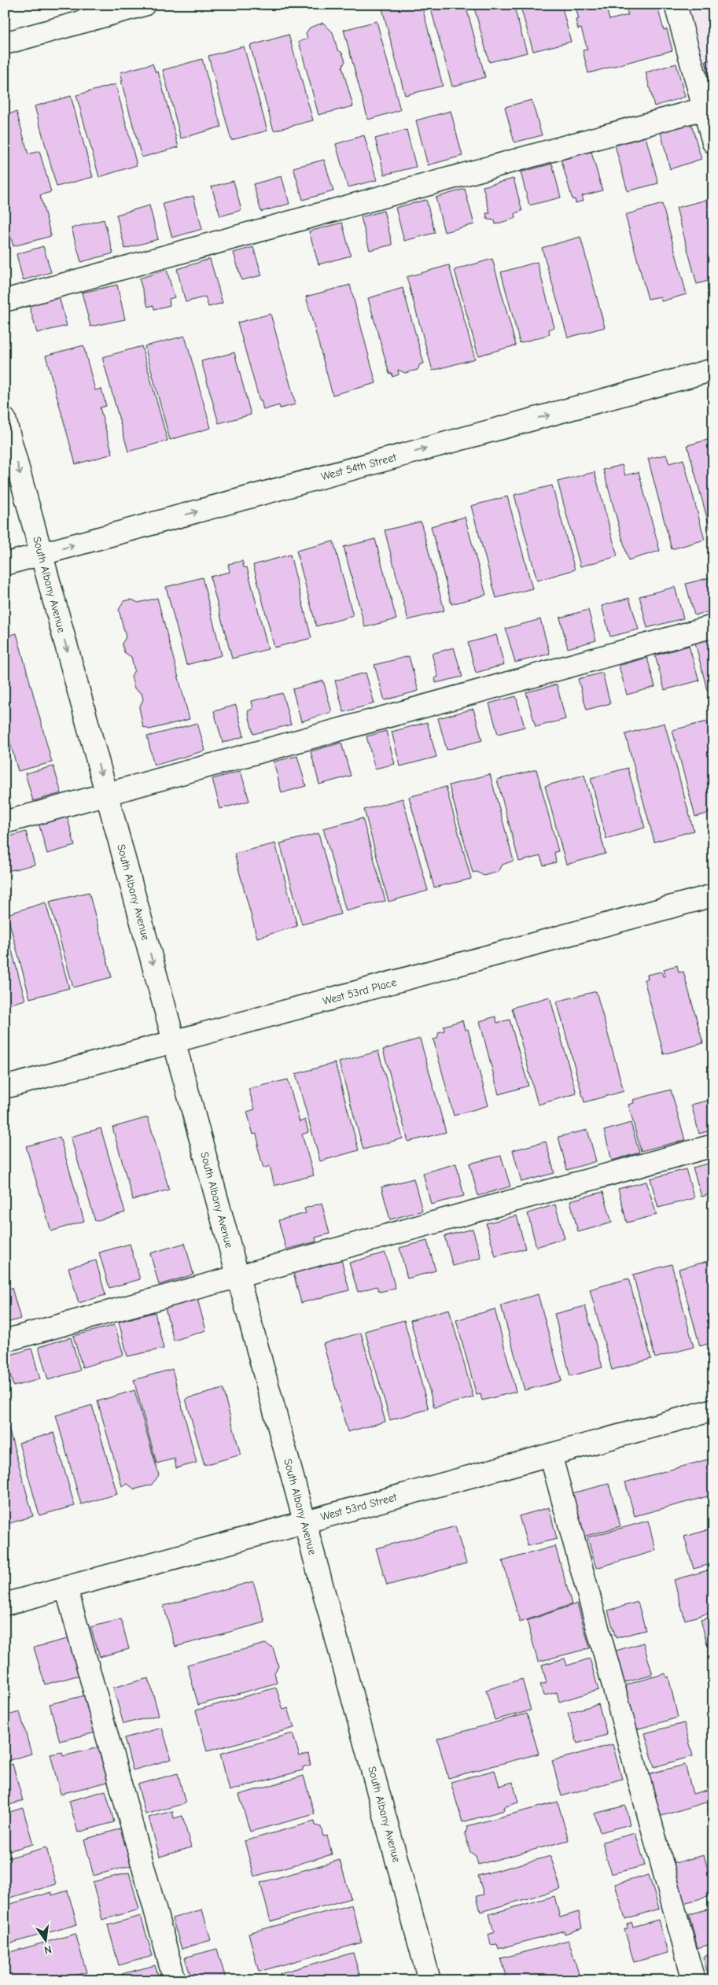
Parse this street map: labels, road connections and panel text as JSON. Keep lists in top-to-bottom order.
{
  "streets": {
    "street": [
      "West 54th Street",
      "South Albany Avenue",
      "West 53rd Place",
      "West 53rd Street"
    ]
  },
  "crossings": [
    ["West 54th Street", "South Albany Avenue"],
    ["South Albany Avenue", "West 53rd Place"],
    ["South Albany Avenue", "West 53rd Street"]
  ],
  "one_way": ["West 54th Street", "South Albany Avenue"],
  "north": "bottom"
}
